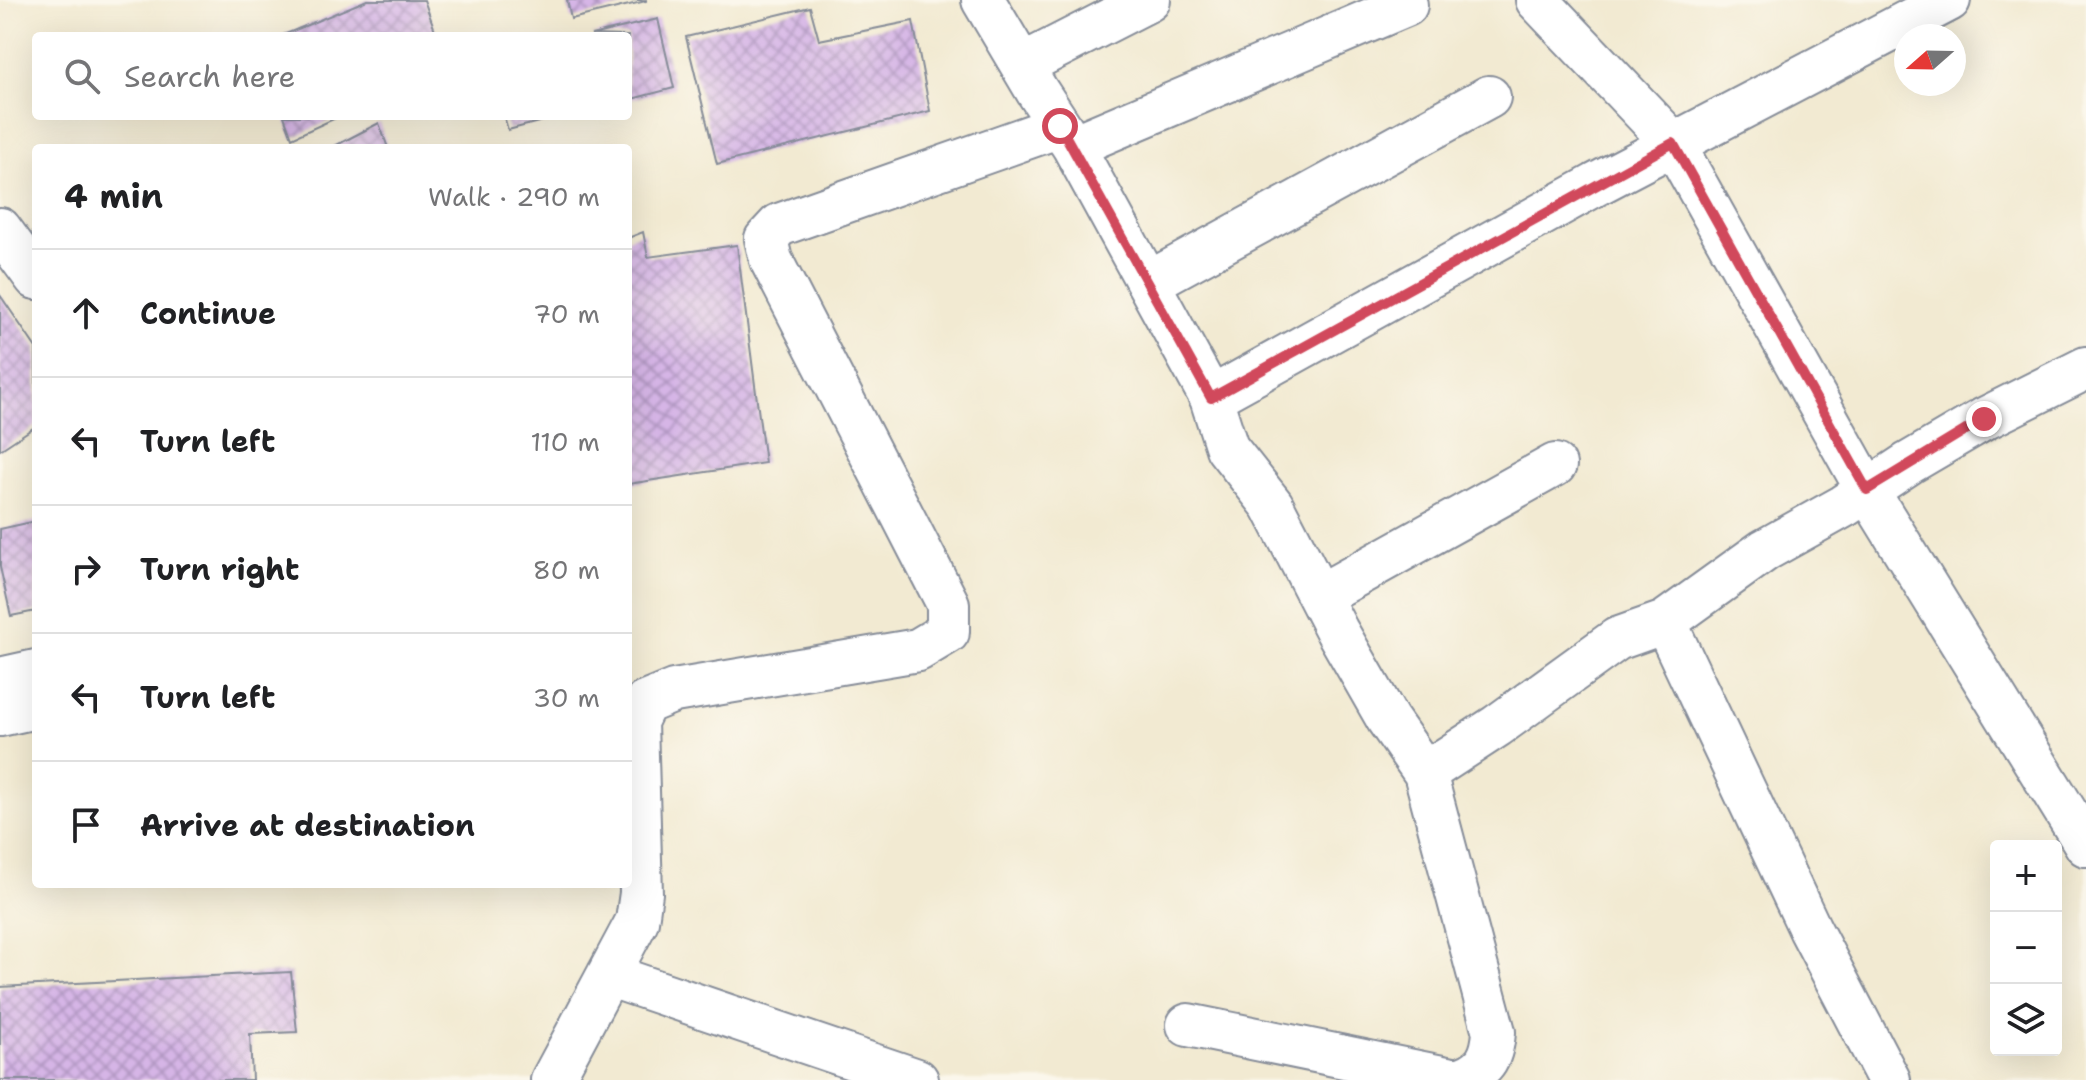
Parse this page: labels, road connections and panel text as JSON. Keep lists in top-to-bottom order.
{
  "north": "left",
  "page": {
    "search": "Search here",
    "heading": ["4 min", "Walk · 290 m"],
    "list": [
      ["Continue", "70 m"],
      ["Turn left", "110 m"],
      ["Turn right", "80 m"],
      ["Turn left", "30 m"],
      "Arrive at destination"
    ],
    "map_buttons": ["+", "−"]
  }
}
